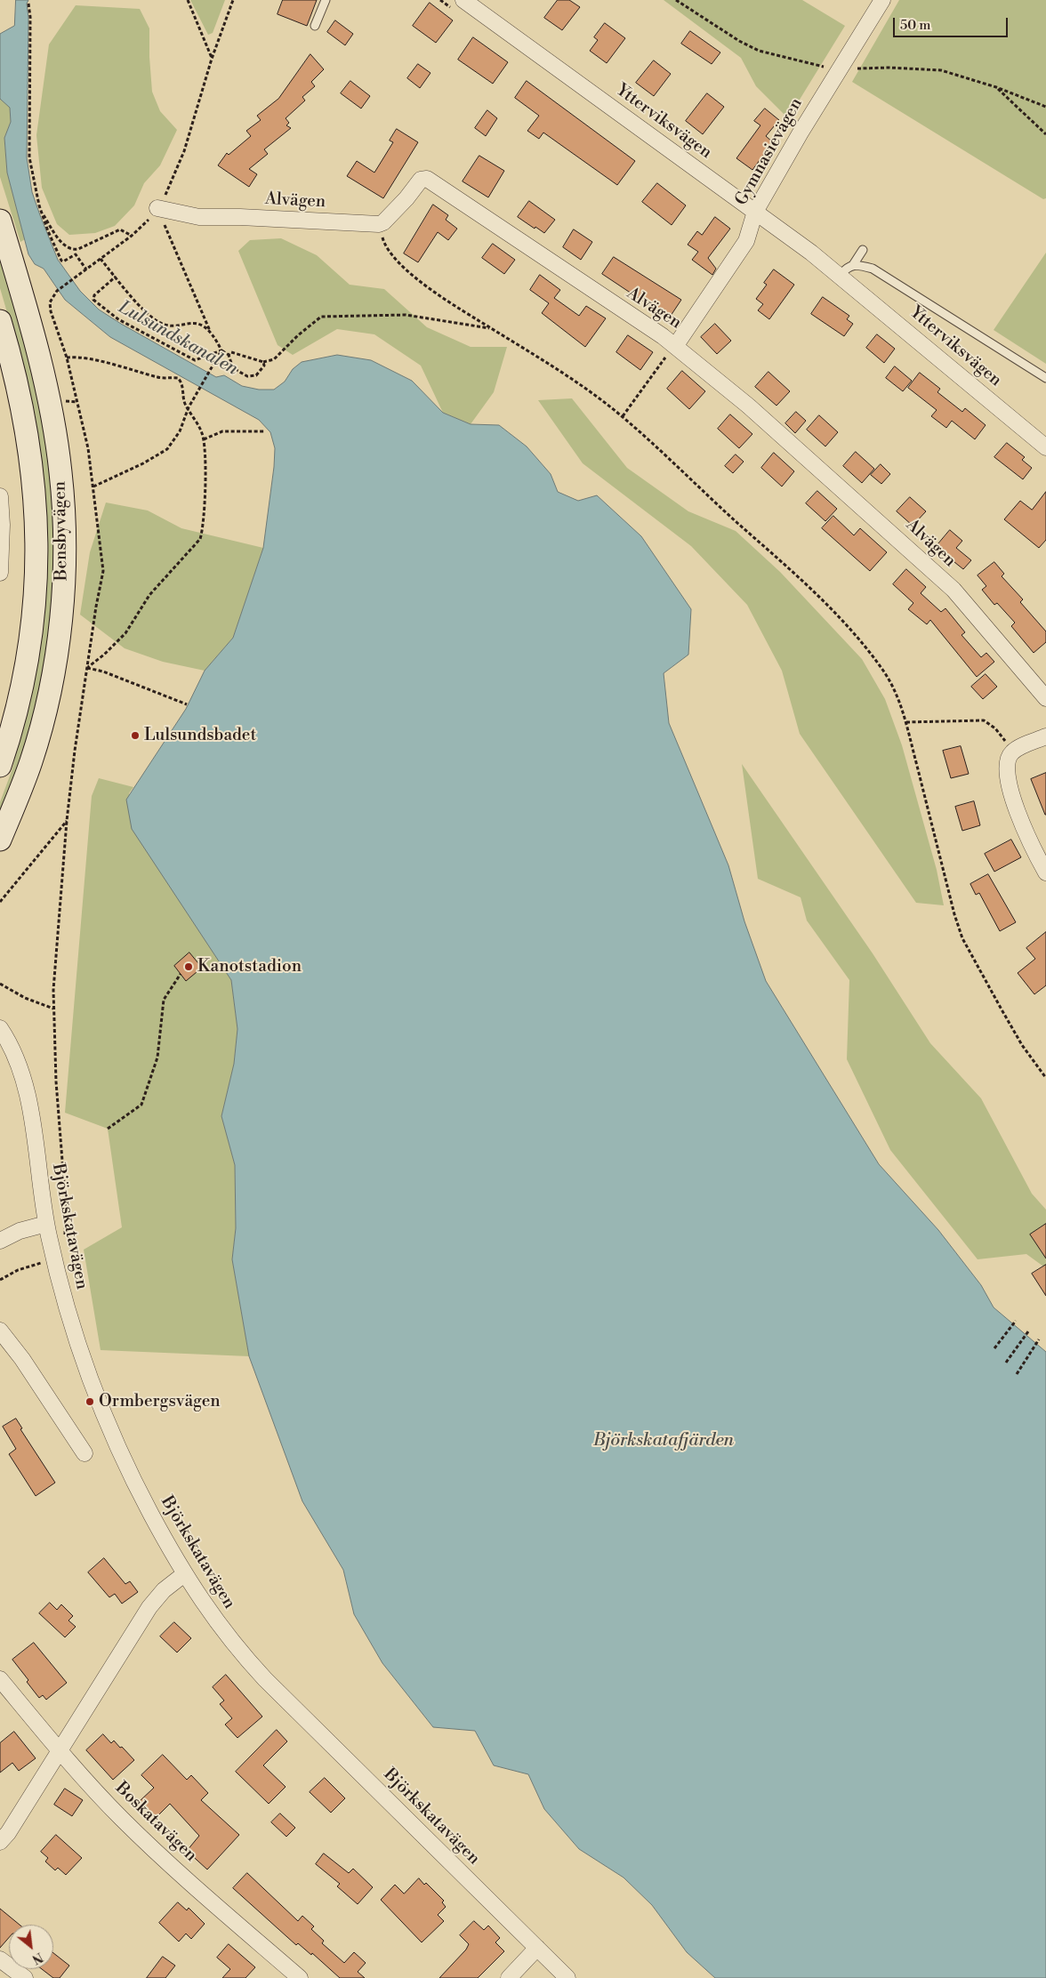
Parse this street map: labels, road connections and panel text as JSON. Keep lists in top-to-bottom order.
{
  "streets": {
    "main road": ["Bensbyvägen"],
    "street": [
      "Ytterviksvägen",
      "Gymnasievägen",
      "Alvägen",
      "Björkskatavägen",
      "Boskatavägen"
    ]
  },
  "crossings": [
    ["Ytterviksvägen", "Gymnasievägen"],
    ["Gymnasievägen", "Alvägen"]
  ],
  "water": ["Lulsundskanalen", "Björkskatafjärden"],
  "places": ["Lulsundsbadet", "Kanotstadion", "Ormbergsvägen"],
  "scale_bar": "50 m",
  "north": "bottom right"
}
